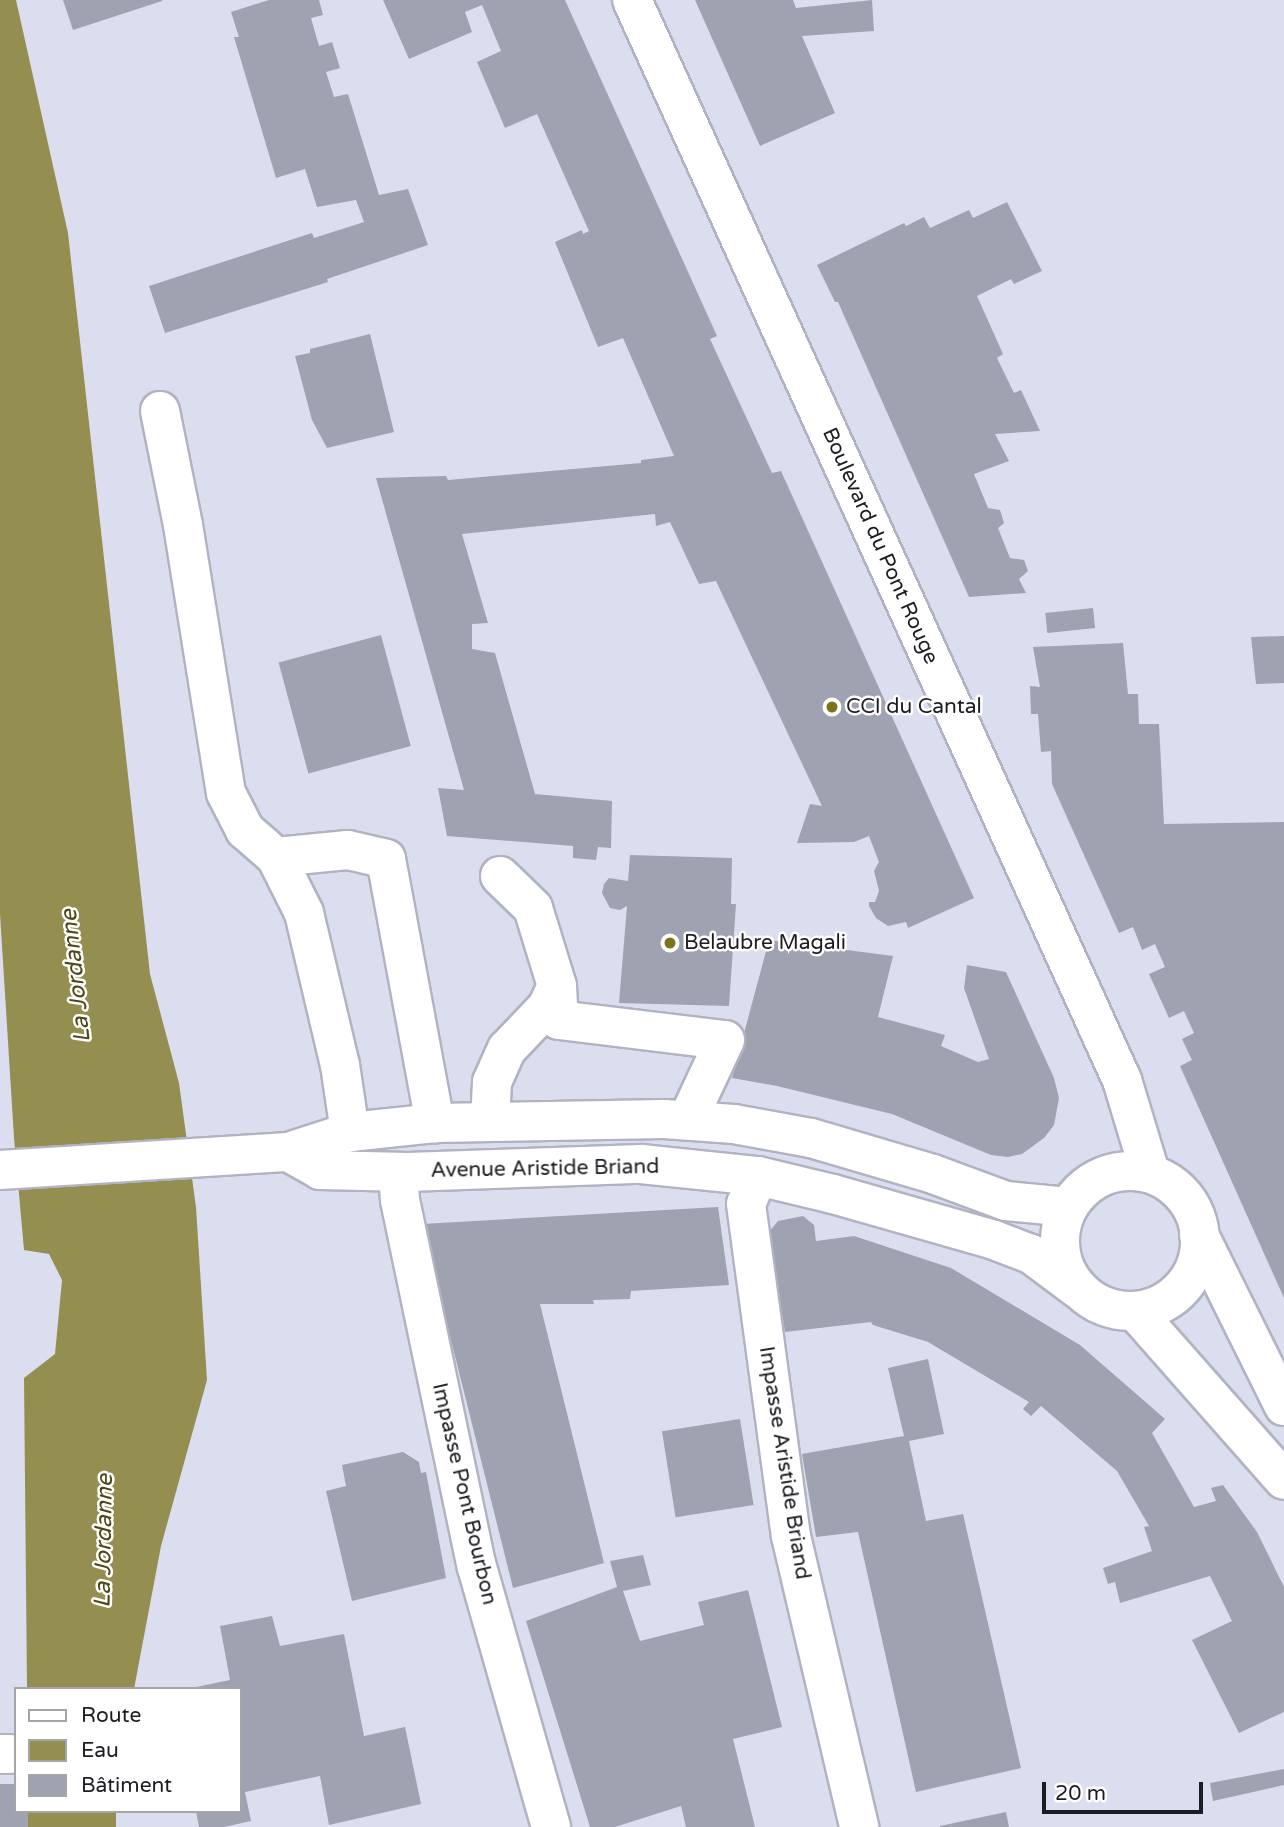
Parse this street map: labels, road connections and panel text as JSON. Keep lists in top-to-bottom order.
{
  "streets": {
    "main road": [
      "Boulevard du Pont Rouge",
      "Avenue Aristide Briand",
      "Impasse Aristide Briand",
      "Impasse Pont Bourbon"
    ]
  },
  "crossings": [
    ["Boulevard du Pont Rouge", "Avenue Aristide Briand"],
    ["Avenue Aristide Briand", "Impasse Aristide Briand"],
    ["Avenue Aristide Briand", "Impasse Pont Bourbon"]
  ],
  "water": ["La Jordanne"],
  "places": ["CCI du Cantal", "Belaubre Magali"],
  "legend": ["Route", "Eau", "Bâtiment"],
  "scale_bar": "20 m"
}
